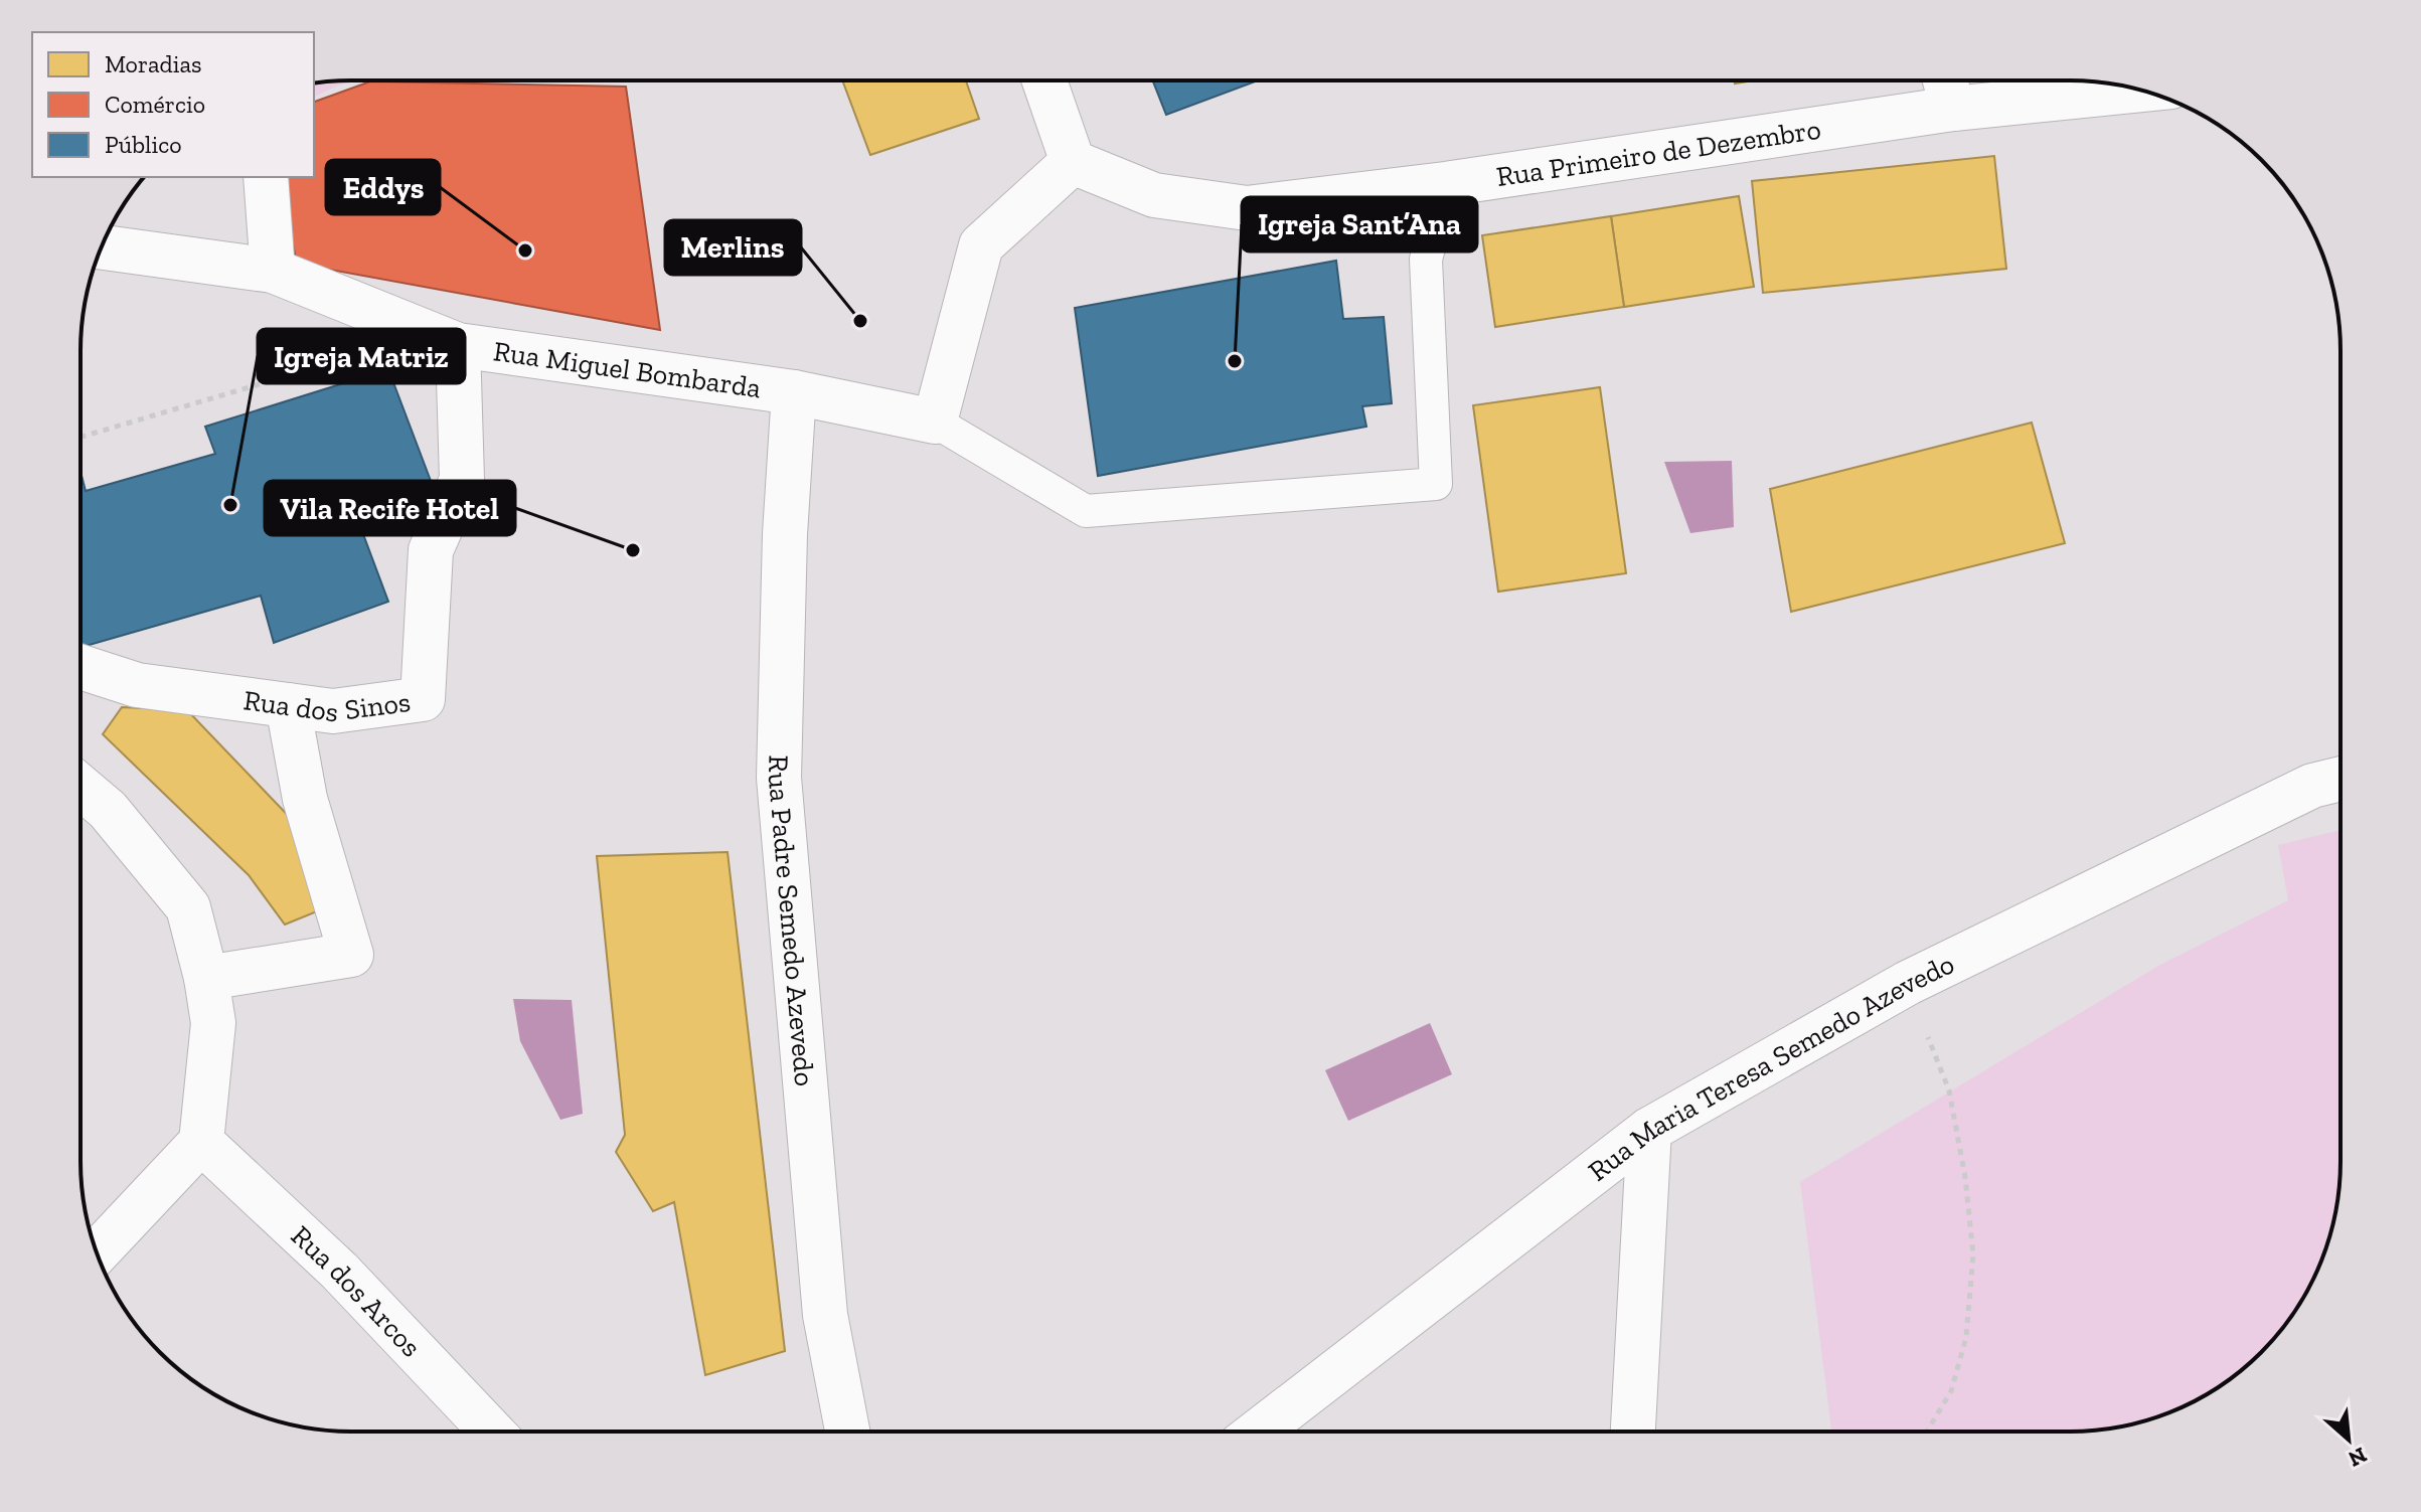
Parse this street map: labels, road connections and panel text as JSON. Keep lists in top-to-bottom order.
{
  "streets": {
    "street": [
      "Rua Primeiro de Dezembro",
      "Rua Miguel Bombarda",
      "Rua dos Sinos",
      "Rua Padre Semedo Azevedo",
      "Rua Maria Teresa Semedo Azevedo",
      "Rua dos Arcos"
    ]
  },
  "crossings": [
    ["Rua Miguel Bombarda", "Rua dos Sinos"],
    ["Rua Miguel Bombarda", "Rua Padre Semedo Azevedo"]
  ],
  "places": [
    "Eddys",
    "Merlins",
    "Igreja Sant’Ana",
    "Igreja Matriz",
    "Vila Recife Hotel"
  ],
  "legend": ["Moradias", "Comércio", "Público"],
  "north": "bottom right"
}
